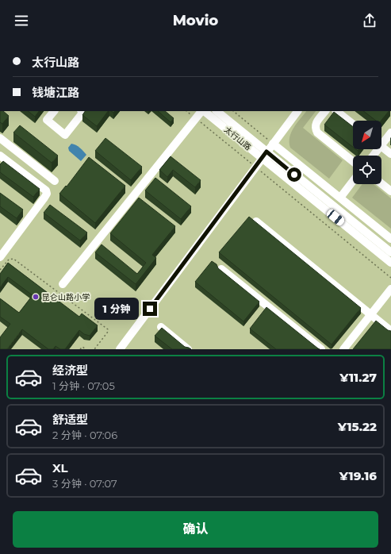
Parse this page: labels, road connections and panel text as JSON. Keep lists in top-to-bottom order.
{
  "streets": {
    "street": ["太行山路"]
  },
  "places": ["昆仑山路小学"],
  "north": "bottom left",
  "page": {
    "header": "Movio",
    "banner": ["太行山路", "钱塘江路"],
    "bubble": "1 分钟",
    "list": [
      {
        "name": "经济型",
        "note": "1 分钟 · 07:05",
        "value": "¥11.27"
      },
      {
        "name": "舒适型",
        "note": "2 分钟 · 07:06",
        "value": "¥15.22"
      },
      {
        "name": "XL",
        "note": "3 分钟 · 07:07",
        "value": "¥19.16"
      }
    ],
    "buttons": "确认"
  }
}
